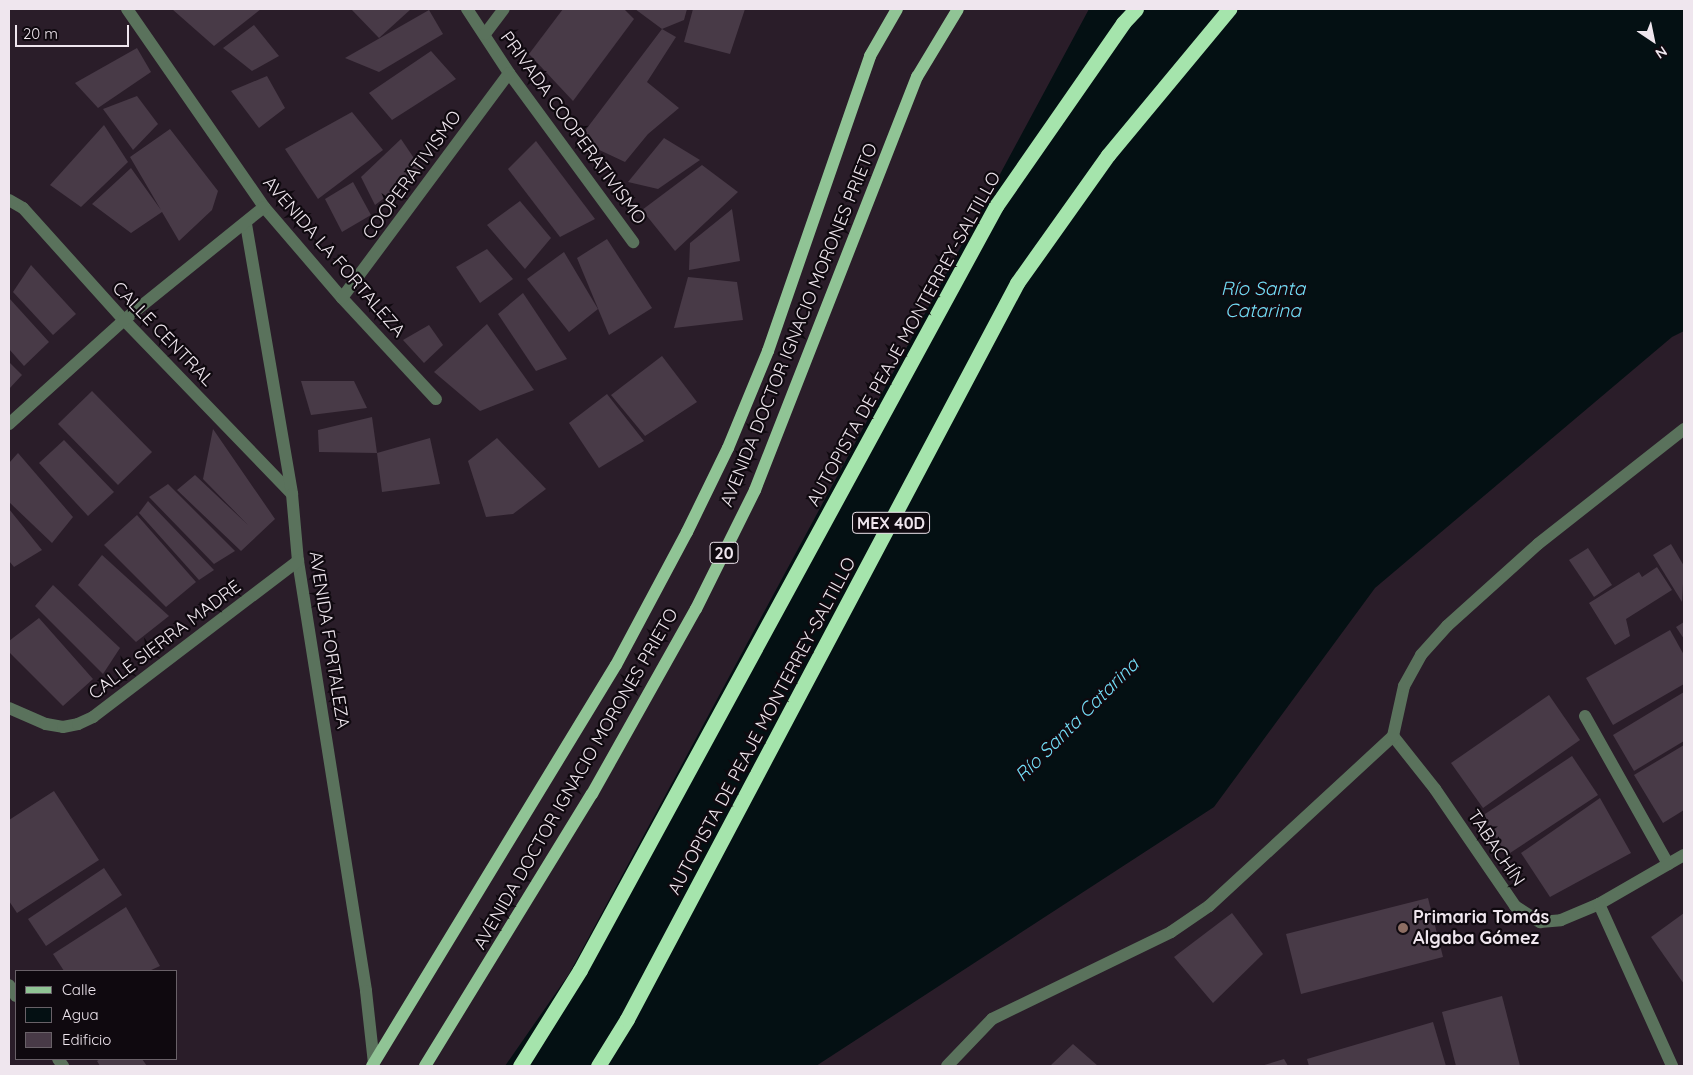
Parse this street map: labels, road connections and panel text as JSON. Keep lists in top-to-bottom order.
{
  "streets": {
    "highway": ["AUTOPISTA DE PEAJE MONTERREY-SALTILLO", "MEX 40D"],
    "main road": ["AVENIDA DOCTOR IGNACIO MORONES PRIETO", "20"],
    "street": [
      "PRIVADA COOPERATIVISMO",
      "COOPERATIVISMO",
      "AVENIDA LA FORTALEZA",
      "CALLE CENTRAL",
      "CALLE SIERRA MADRE",
      "AVENIDA FORTALEZA",
      "TABACHÍN"
    ]
  },
  "crossings": [
    ["PRIVADA COOPERATIVISMO", "COOPERATIVISMO"],
    ["COOPERATIVISMO", "AVENIDA LA FORTALEZA"],
    ["AVENIDA DOCTOR IGNACIO MORONES PRIETO", "AVENIDA FORTALEZA"],
    ["CALLE CENTRAL", "AVENIDA FORTALEZA"],
    ["CALLE SIERRA MADRE", "AVENIDA FORTALEZA"]
  ],
  "water": ["Río Santa Catarina"],
  "places": ["Primaria Tomás Algaba Gómez"],
  "legend": ["Calle", "Agua", "Edificio"],
  "scale_bar": "20 m",
  "north": "bottom right"
}
